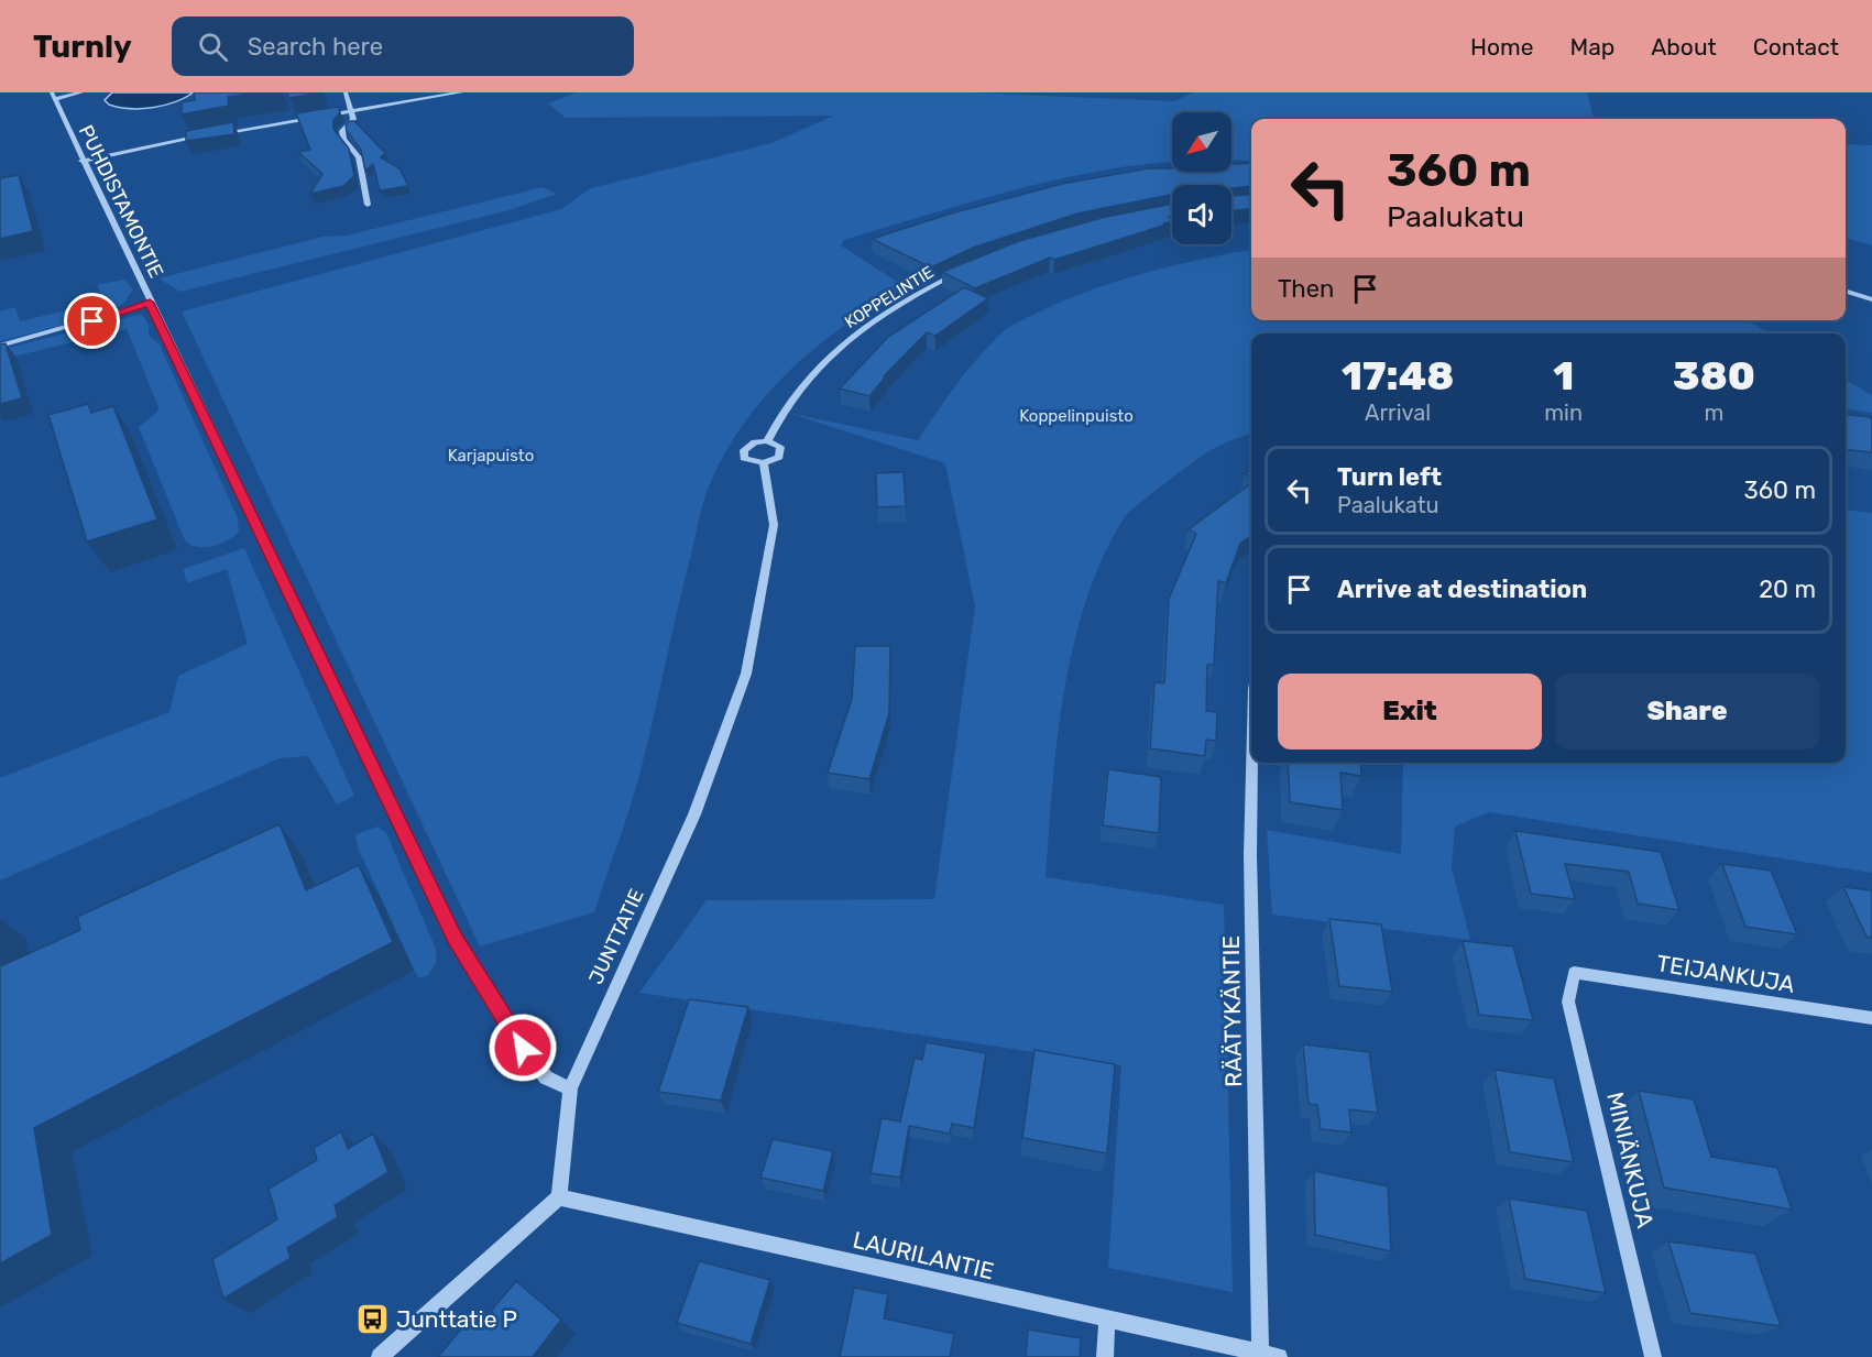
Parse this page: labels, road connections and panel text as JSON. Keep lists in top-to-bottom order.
{
  "streets": {
    "street": [
      "PUHDISTAMONTIE",
      "KOPPELINTIE",
      "JUNTTATIE",
      "TEIJANKUJA",
      "RÄÄTYKÄNTIE",
      "MINIÄNKUJA",
      "LAURILANTIE"
    ]
  },
  "crossings": [
    ["PUHDISTAMONTIE", "JUNTTATIE"],
    ["JUNTTATIE", "LAURILANTIE"],
    ["TEIJANKUJA", "MINIÄNKUJA"],
    ["RÄÄTYKÄNTIE", "LAURILANTIE"]
  ],
  "parks": ["Koppelinpuisto", "Karjapuisto"],
  "places": {
    "bus stop": ["Junttatie P"]
  },
  "north": "bottom left",
  "page": {
    "header": "Turnly",
    "search": "Search here",
    "nav": [
      "Home",
      "Map",
      "About",
      "Contact"
    ],
    "turn": ["360 m", "Paalukatu"],
    "then": "Then",
    "eta": [
      "17:48",
      "Arrival",
      "1",
      "min",
      "380",
      "m"
    ],
    "list": [
      {
        "name": "Turn left",
        "note": "Paalukatu",
        "value": "360 m"
      },
      {
        "name": "Arrive at destination",
        "value": "20 m"
      }
    ],
    "buttons": ["Exit", "Share"]
  }
}
